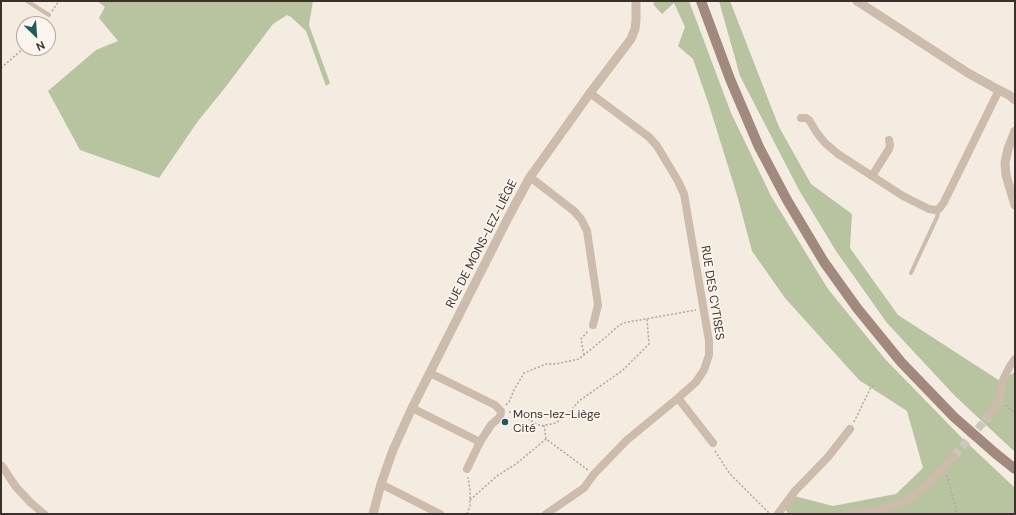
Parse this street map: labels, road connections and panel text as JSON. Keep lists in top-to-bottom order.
{
  "streets": {
    "street": ["RUE DE MONS-LEZ-LIÈGE", "RUE DES CYTISES"]
  },
  "crossings": [
    ["RUE DE MONS-LEZ-LIÈGE", "RUE DES CYTISES"]
  ],
  "places": ["Mons-lez-Liège Cité"],
  "north": "bottom right"
}
